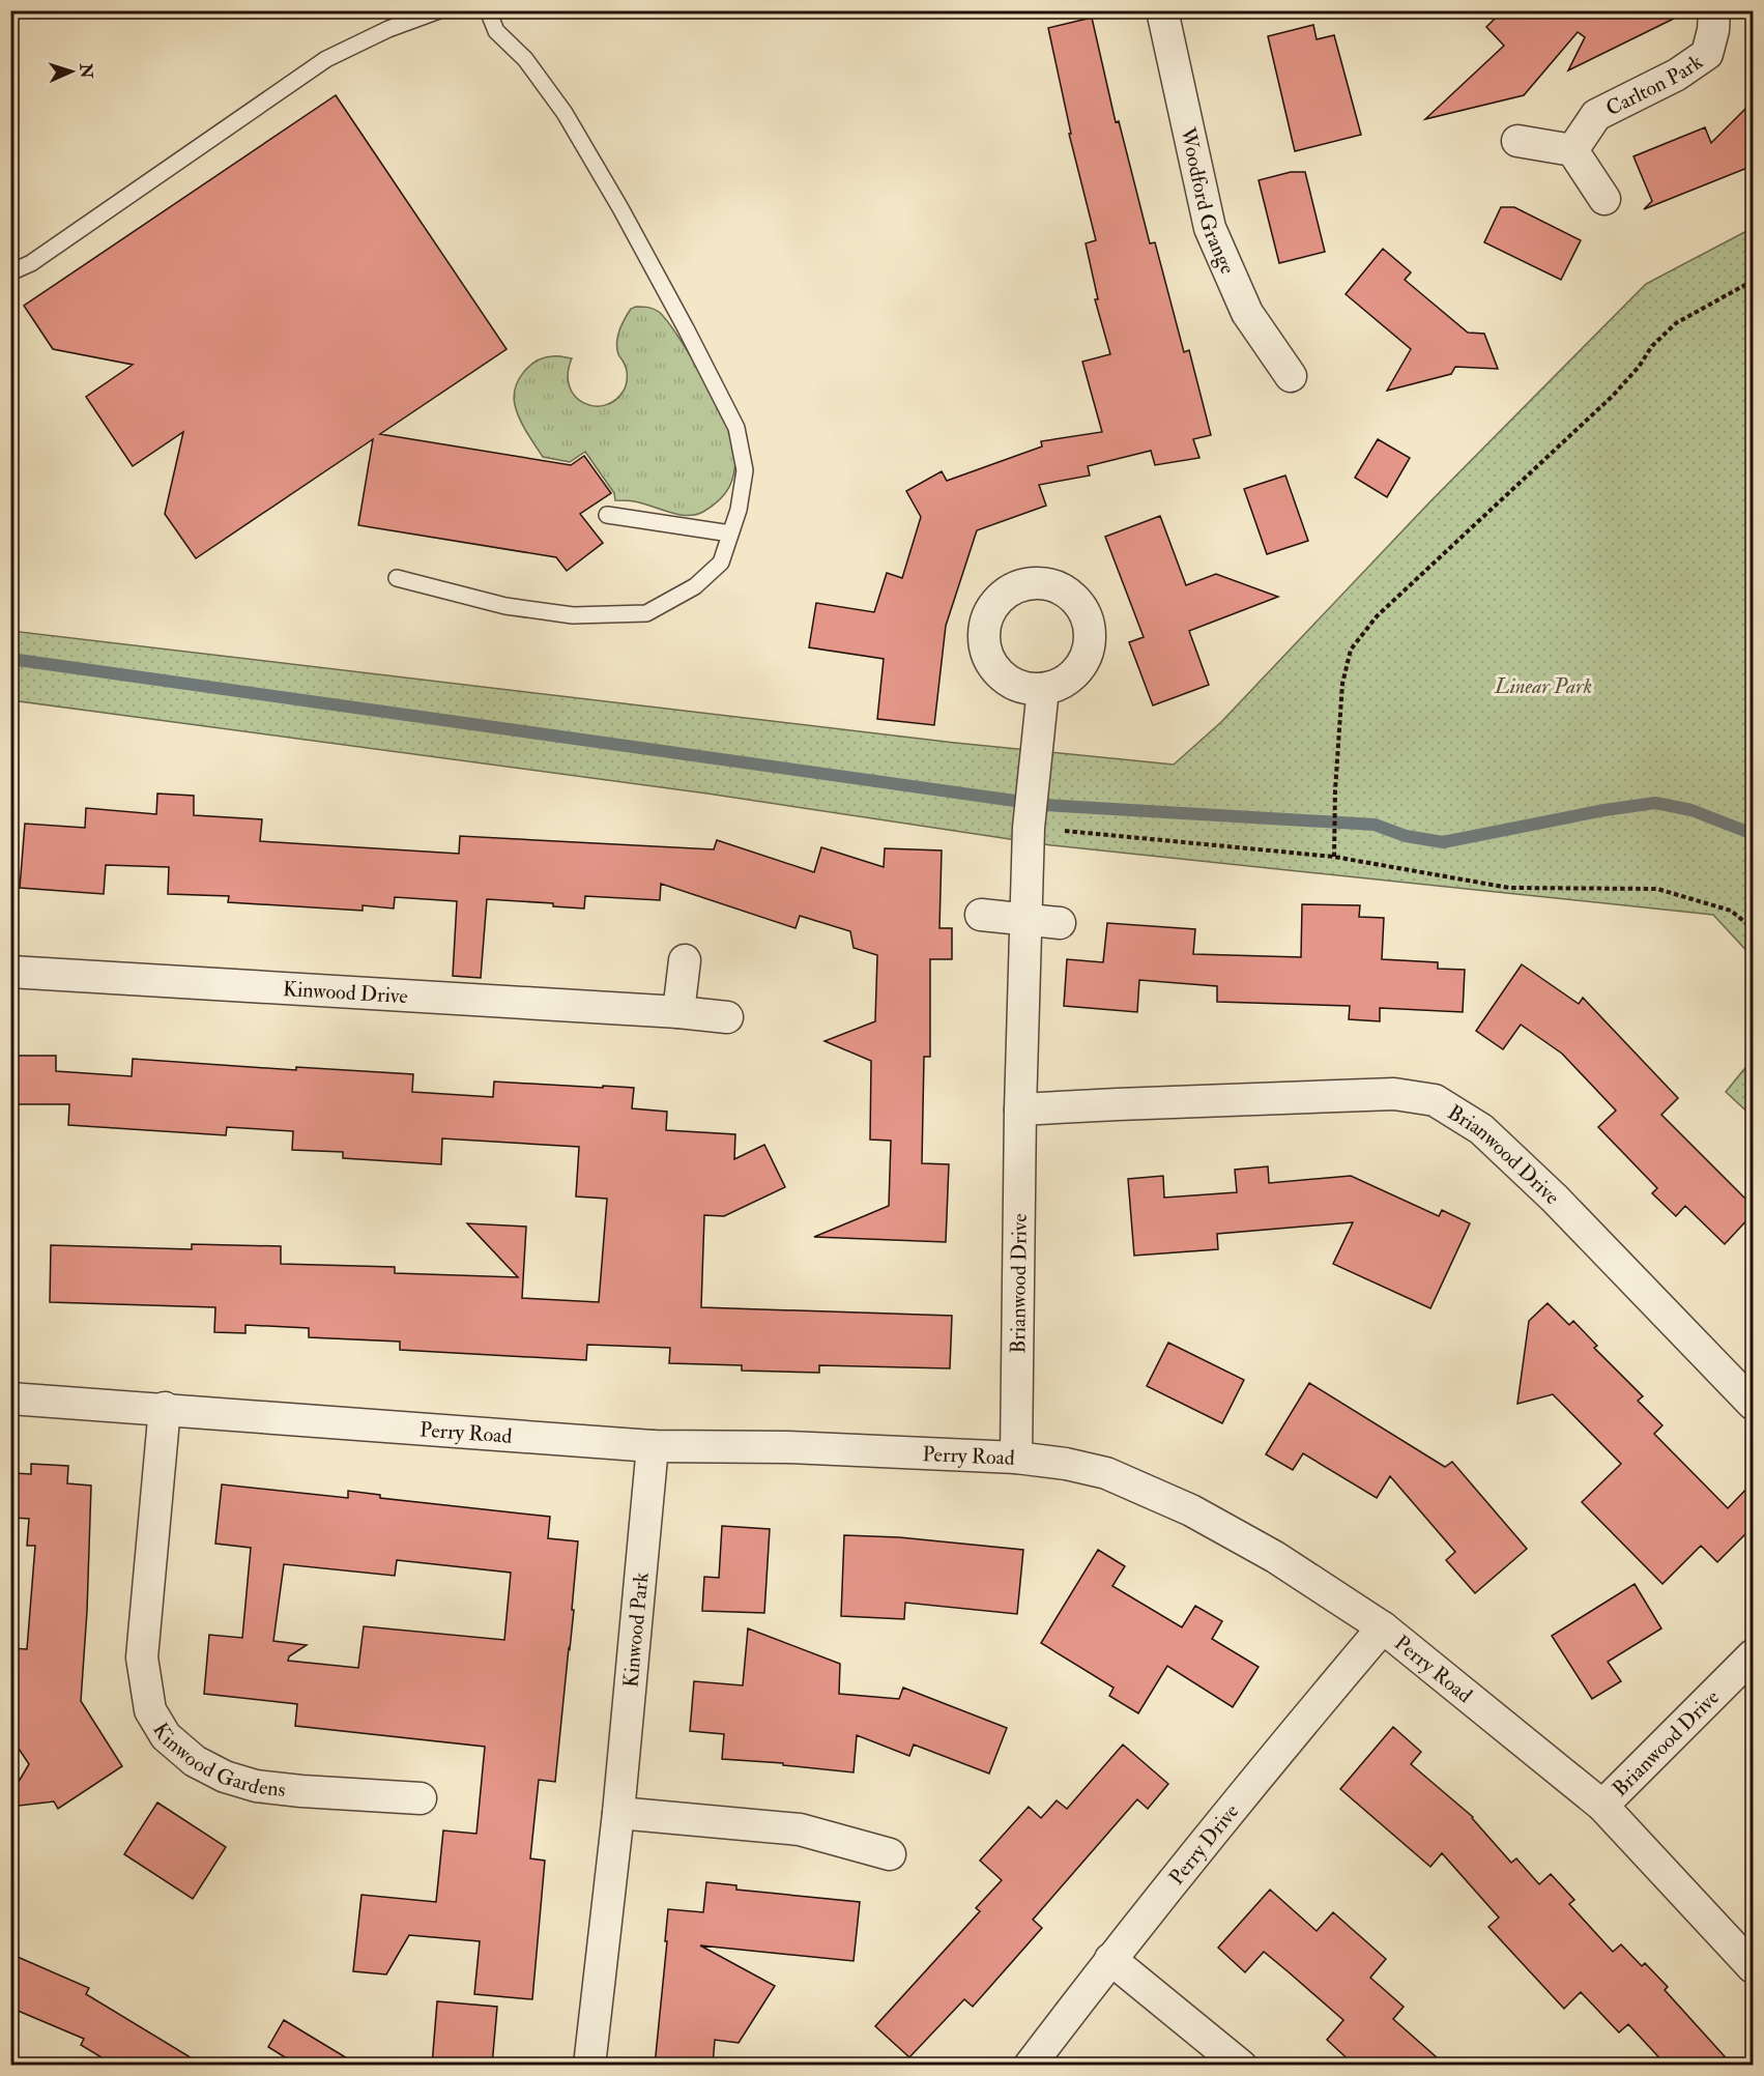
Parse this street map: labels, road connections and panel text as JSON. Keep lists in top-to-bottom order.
{
  "streets": {
    "street": [
      "Carlton Park",
      "Woodford Grange",
      "Kinwood Drive",
      "Brianwood Drive",
      "Perry Road",
      "Kinwood Park",
      "Kinwood Gardens",
      "Perry Drive"
    ]
  },
  "crossings": [
    ["Brianwood Drive", "Perry Road"],
    ["Perry Road", "Kinwood Park"],
    ["Perry Road", "Kinwood Gardens"],
    ["Perry Road", "Perry Drive"]
  ],
  "parks": ["Linear Park"],
  "north": "right"
}
